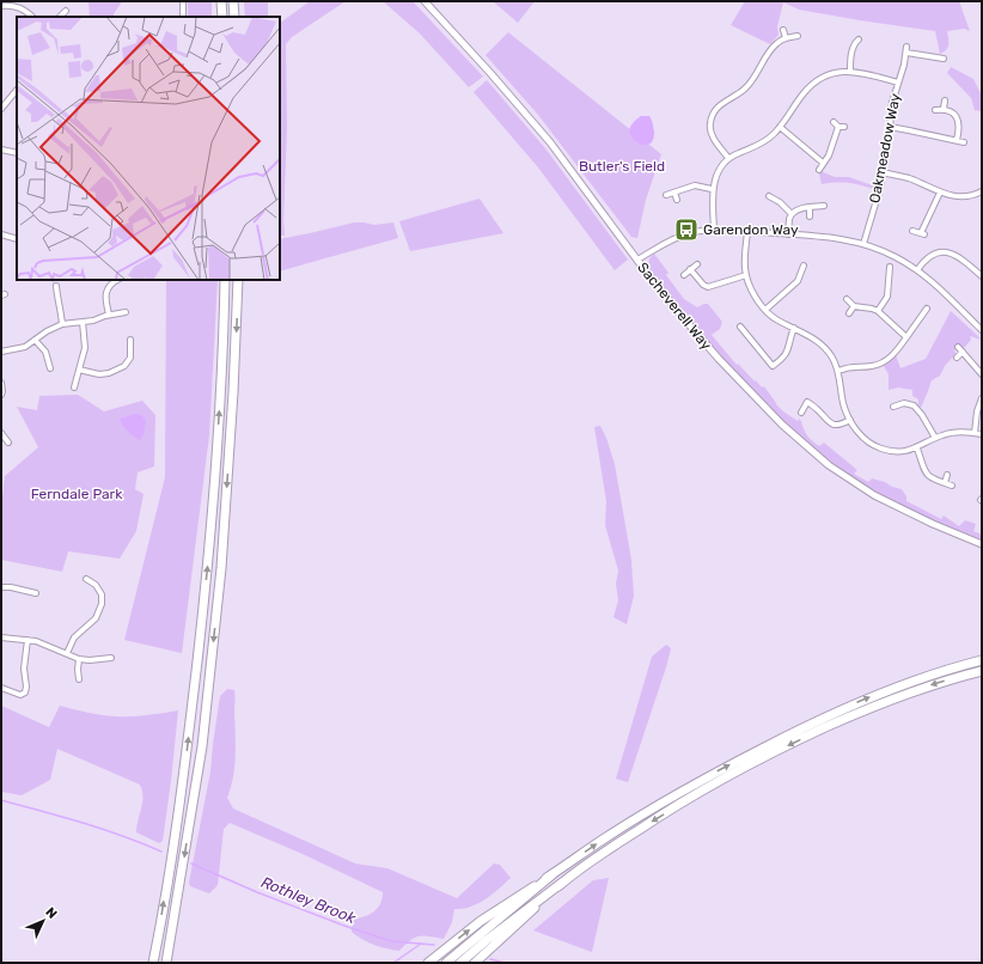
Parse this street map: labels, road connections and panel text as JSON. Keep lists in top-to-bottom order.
{
  "streets": {
    "street": ["Oakmeadow Way", "Sacheverell Way"]
  },
  "water": ["Rothley Brook"],
  "parks": ["Butler's Field", "Ferndale Park"],
  "places": {
    "bus stop": ["Garendon Way"]
  },
  "north": "top right"
}
